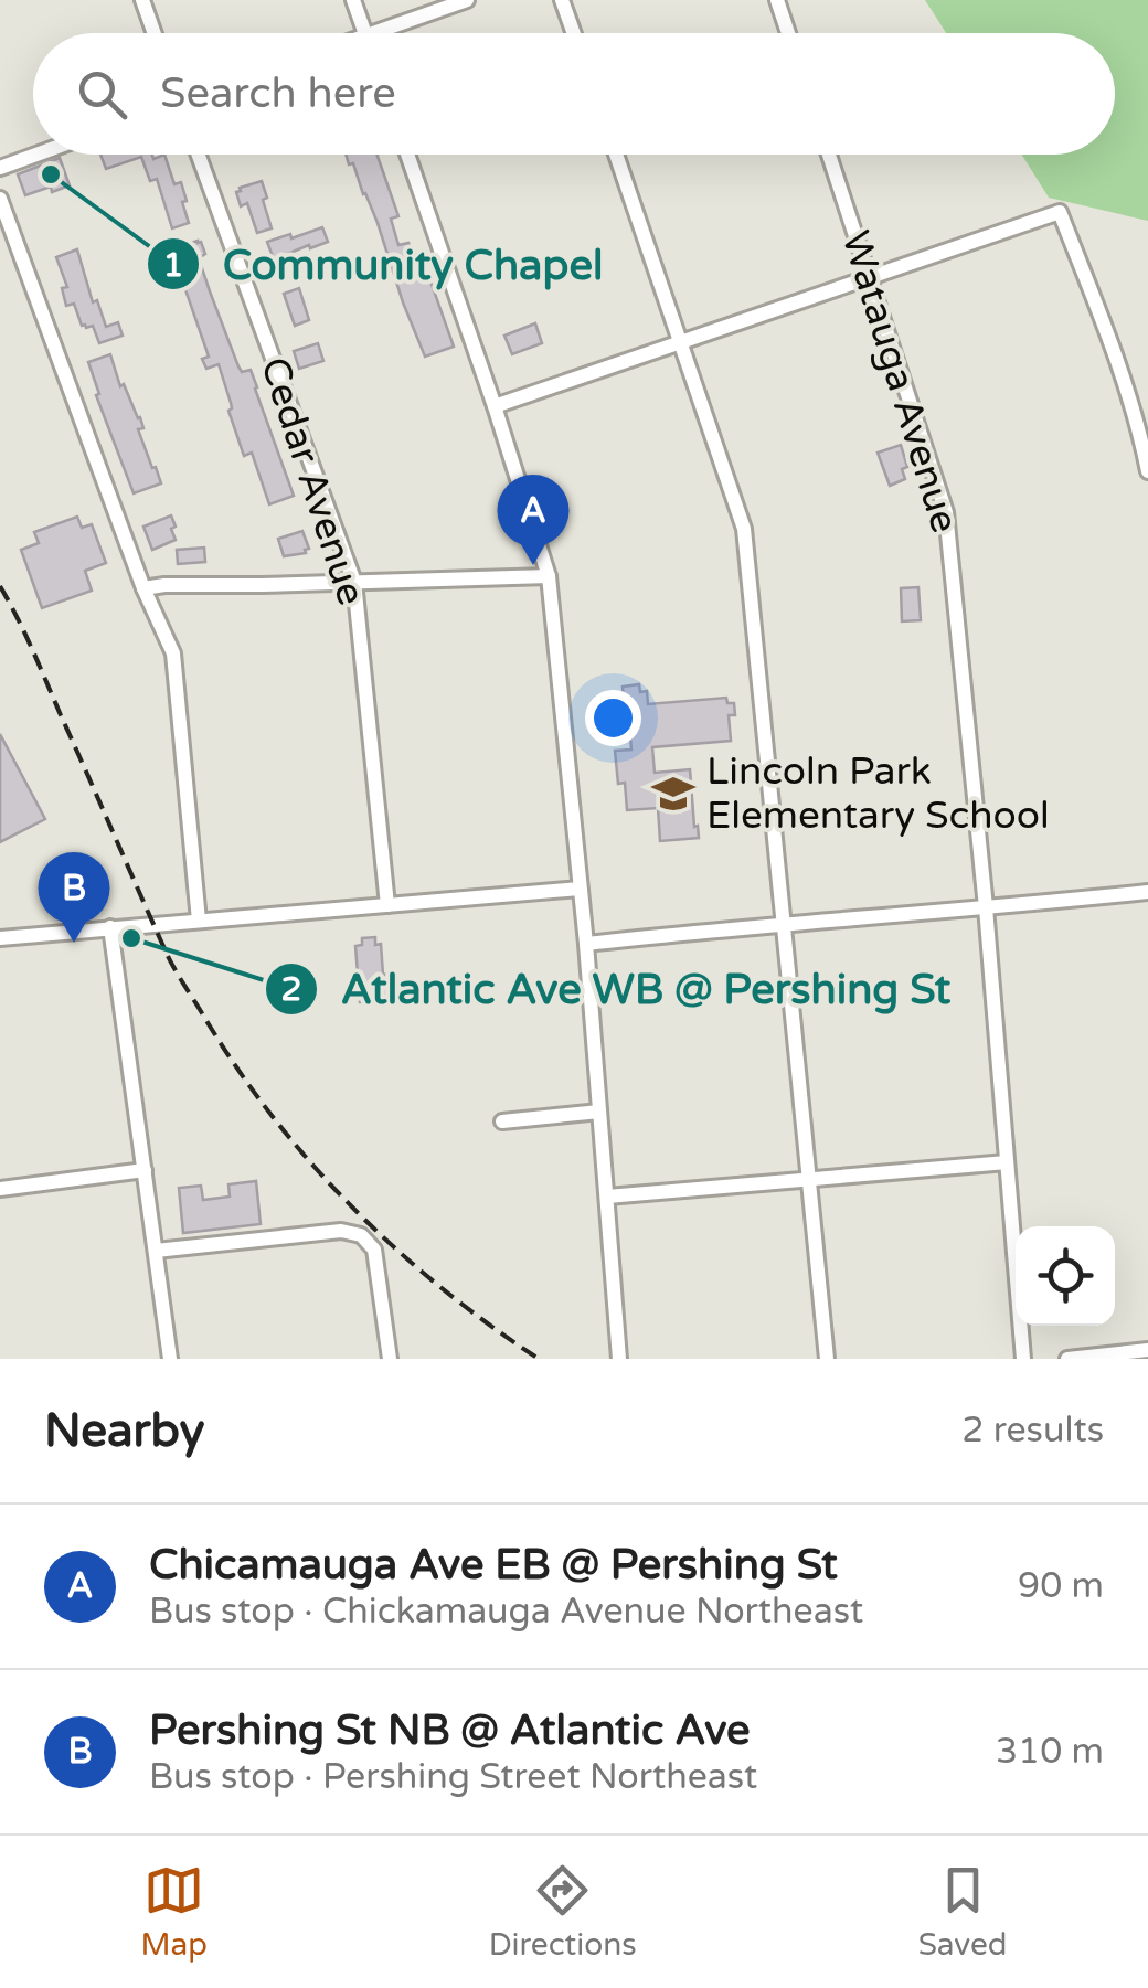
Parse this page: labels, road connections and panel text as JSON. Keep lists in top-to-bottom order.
{
  "streets": {
    "street": ["Watauga Avenue", "Cedar Avenue"]
  },
  "places": {
    "other": ["Community Chapel", "Atlantic Ave WB @ Pershing St"],
    "school or university": ["Lincoln Park Elementary School"]
  },
  "page": {
    "search": "Search here",
    "pins": ["A", "B"],
    "heading": ["Nearby", "2 results"],
    "list": [
      {
        "mark": "A",
        "name": "Chicamauga Ave EB @ Pershing St",
        "note": "Bus stop · Chickamauga Avenue Northeast",
        "value": "90 m"
      },
      {
        "mark": "B",
        "name": "Pershing St NB @ Atlantic Ave",
        "note": "Bus stop · Pershing Street Northeast",
        "value": "310 m"
      }
    ],
    "nav": ["Map", "Directions", "Saved"]
  }
}
